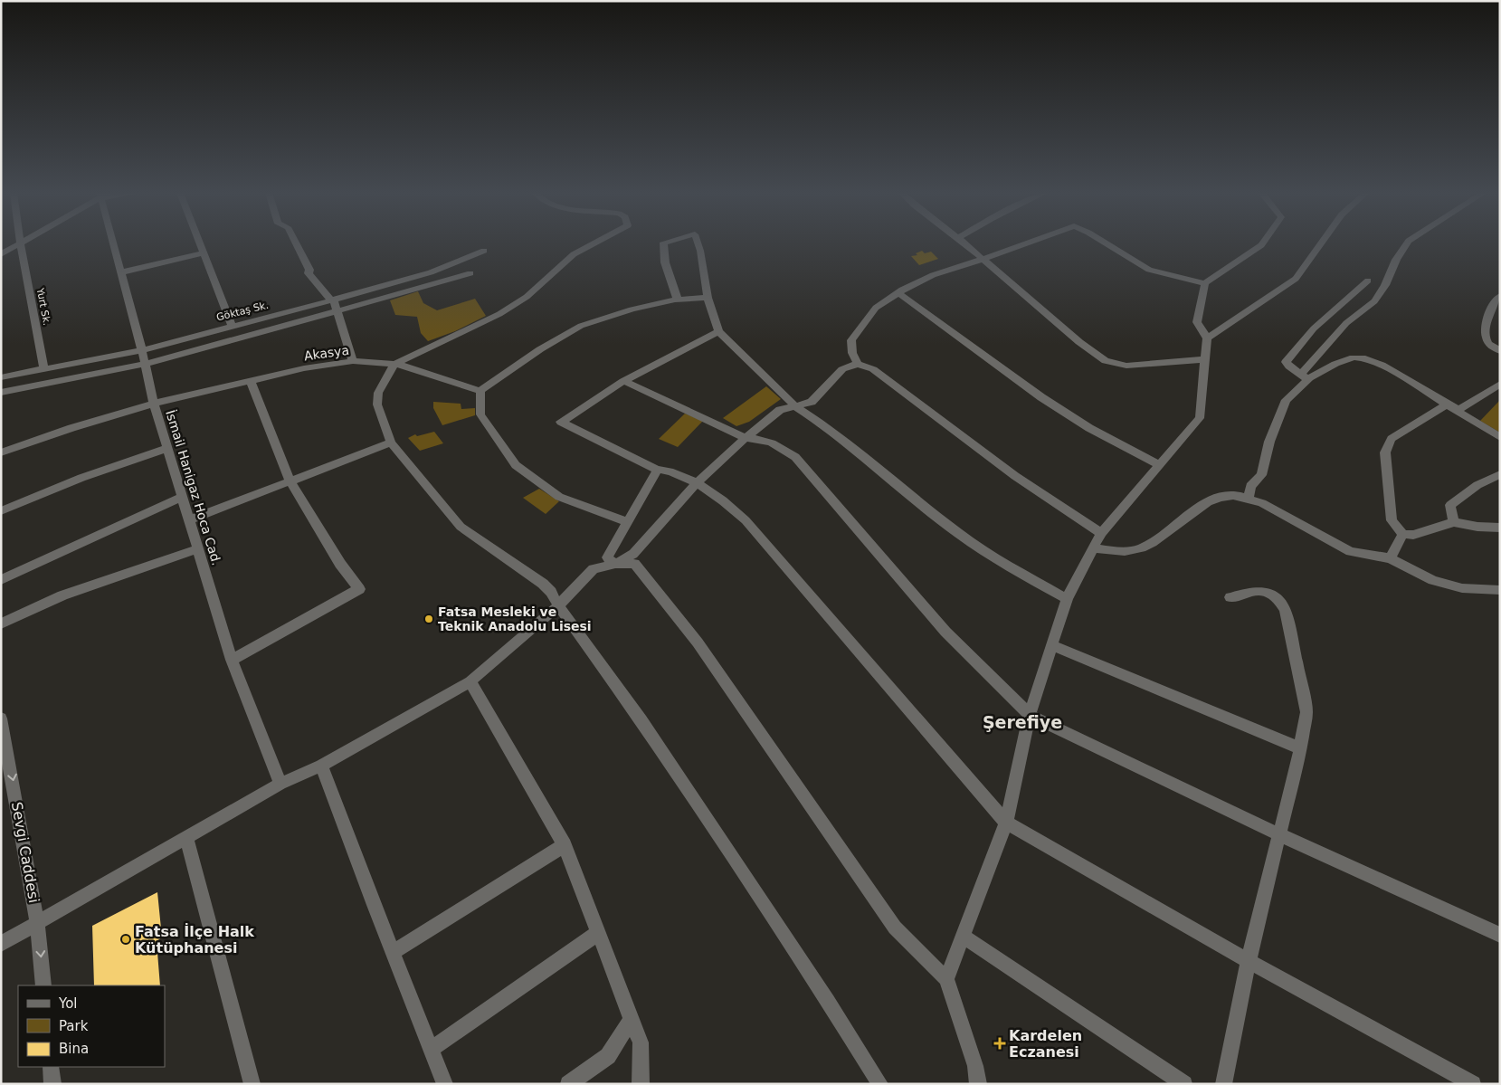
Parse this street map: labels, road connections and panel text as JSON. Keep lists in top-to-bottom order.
{
  "streets": {
    "street": [
      "Yurt Sk.",
      "Göktaş Sk.",
      "Akasya",
      "İsmail Hanigaz Hoca Cad.",
      "Sevgi Caddesi"
    ]
  },
  "crossings": [
    ["Yurt Sk.", "Göktaş Sk."],
    ["Göktaş Sk.", "İsmail Hanigaz Hoca Cad."],
    ["Akasya", "İsmail Hanigaz Hoca Cad."]
  ],
  "one_way": ["Sevgi Caddesi"],
  "districts": ["Şerefiye"],
  "places": {
    "other": ["Fatsa Mesleki ve Teknik Anadolu Lisesi", "Fatsa İlçe Halk Kütüphanesi"],
    "health": ["Kardelen Eczanesi"]
  },
  "legend": ["Yol", "Park", "Bina"]
}
